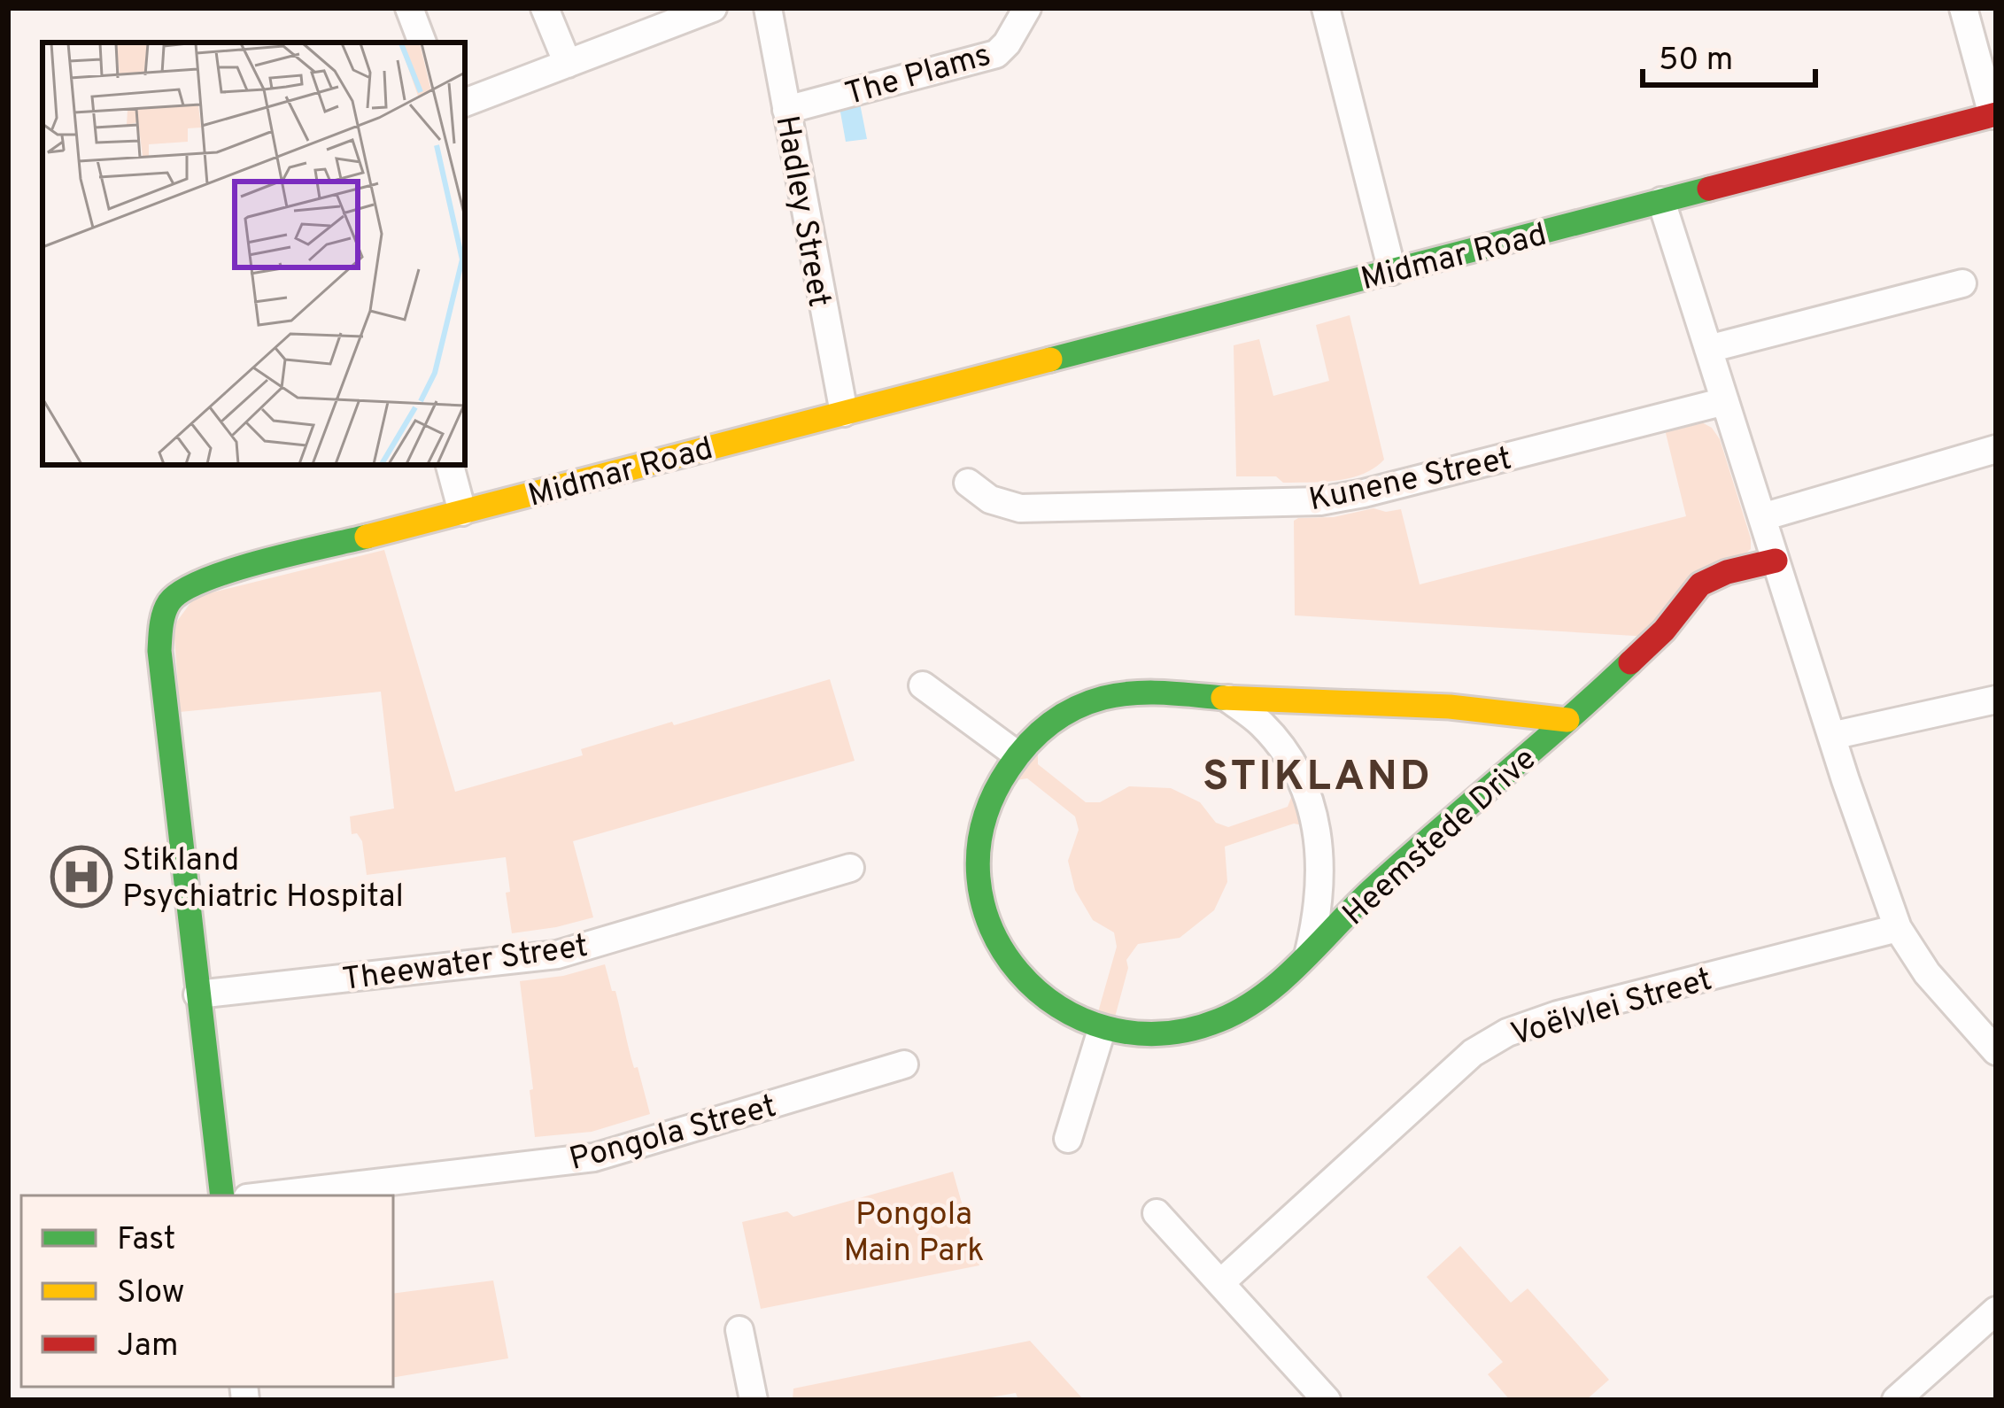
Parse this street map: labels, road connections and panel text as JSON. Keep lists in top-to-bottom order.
{
  "streets": {
    "street": [
      "The Plams",
      "Hadley Street",
      "Midmar Road",
      "Kunene Street",
      "Heemstede Drive",
      "Theewater Street",
      "Voëlvlei Street",
      "Pongola Street"
    ]
  },
  "crossings": [
    ["The Plams", "Hadley Street"],
    ["Hadley Street", "Midmar Road"],
    ["Midmar Road", "Theewater Street"]
  ],
  "districts": ["STIKLAND"],
  "parks": ["Pongola Main Park"],
  "places": {
    "hospital": ["Stikland Psychiatric Hospital"]
  },
  "legend": ["Fast", "Slow", "Jam"],
  "scale_bar": "50 m"
}
